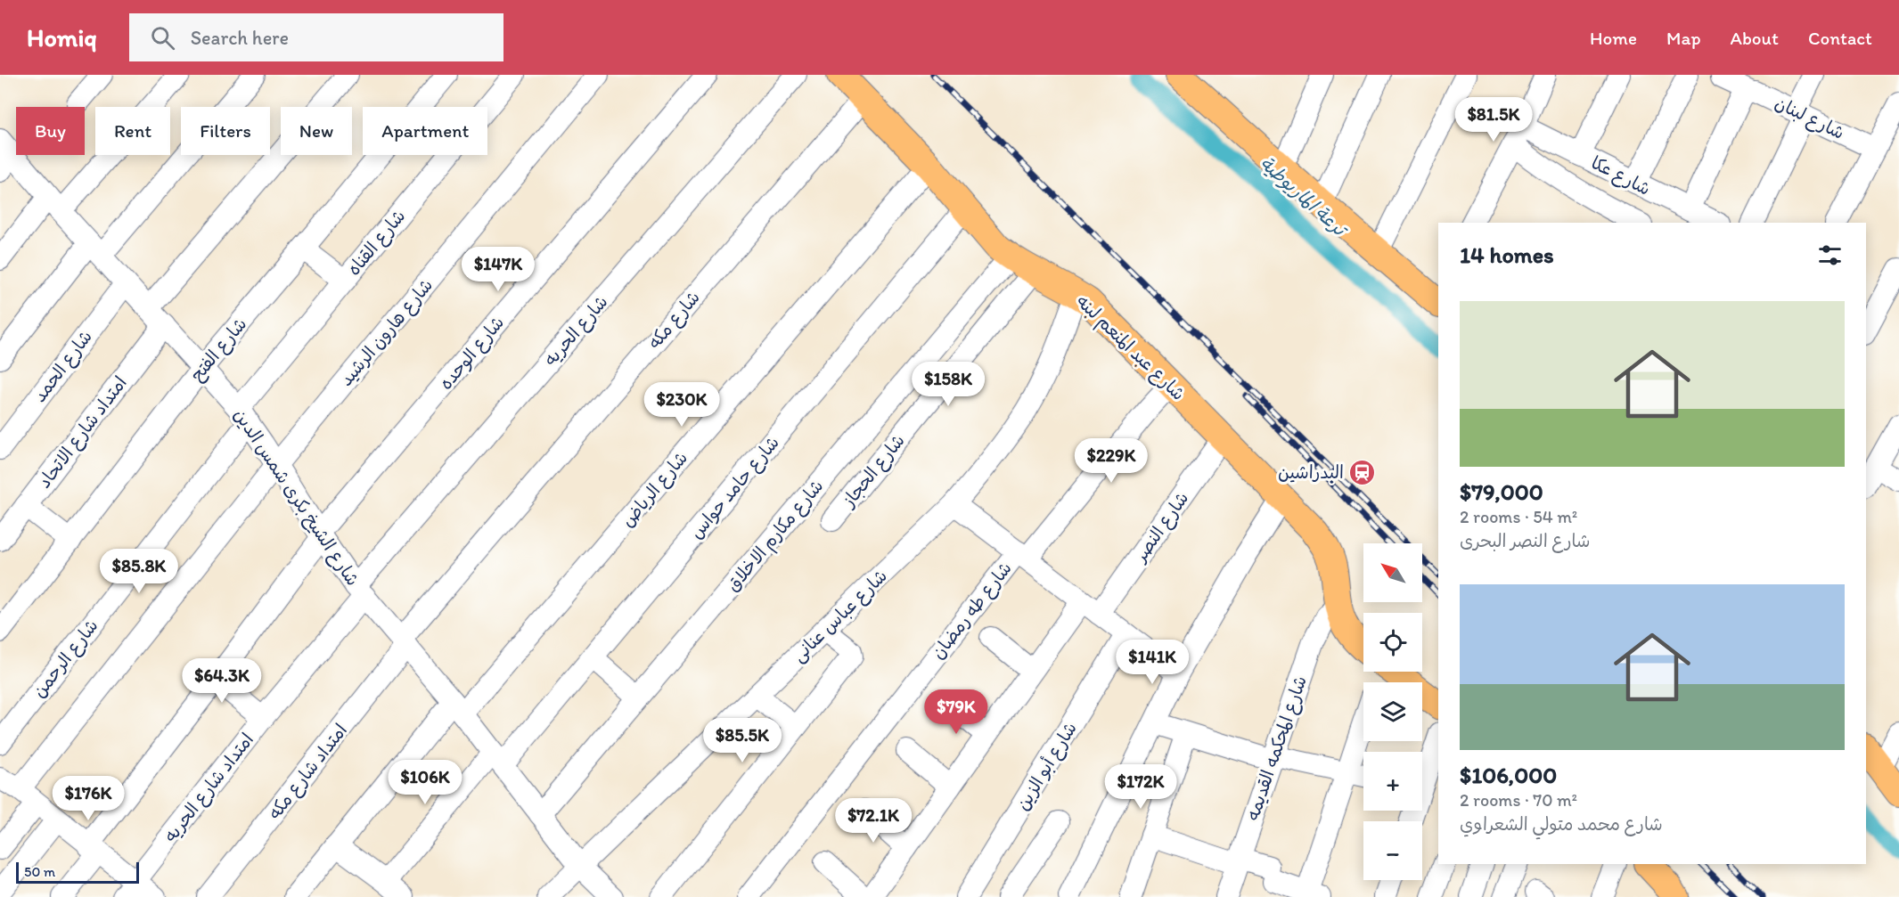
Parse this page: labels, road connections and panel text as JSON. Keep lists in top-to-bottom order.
{
  "streets": {
    "main road": ["شارع عبد المنعم لبنه"],
    "street": [
      "شارع لبنان",
      "شارع عكا",
      "شارع القناه",
      "شارع مكه",
      "شارع الحريه",
      "شارع هارون الرشيد",
      "شارع الفتح",
      "شارع الوحده",
      "شارع الحمد",
      "امتداد شارع الاتحاد",
      "شارع الحجاز",
      "شارع حامد حواس",
      "شارع الرياض",
      "شارع الشيخ بكرى شمس الدين",
      "شارع النصر",
      "شارع مكارم الاخلاق",
      "شارع طه رمضان",
      "شارع عباس عنانى",
      "شارع الرحمن",
      "شارع المحكمه القديمه",
      "شارع أبو الزين",
      "امتداد شارع مكه",
      "امتداد شارع الحريه"
    ]
  },
  "crossings": [
    ["شارع القناه", "شارع الشيخ بكرى شمس الدين"],
    ["شارع القناه", "شارع الرحمن"],
    ["شارع مكه", "شارع عبد المنعم لبنه"],
    ["شارع مكه", "شارع الشيخ بكرى شمس الدين"],
    ["شارع مكه", "امتداد شارع مكه"],
    ["شارع الحريه", "شارع الشيخ بكرى شمس الدين"],
    ["شارع الحريه", "امتداد شارع الحريه"],
    ["شارع هارون الرشيد", "شارع الشيخ بكرى شمس الدين"],
    ["شارع عبد المنعم لبنه", "شارع الحجاز"],
    ["شارع عبد المنعم لبنه", "شارع حامد حواس"],
    ["شارع عبد المنعم لبنه", "شارع الرياض"],
    ["شارع عبد المنعم لبنه", "شارع النصر"],
    ["شارع عبد المنعم لبنه", "شارع مكارم الاخلاق"],
    ["شارع عبد المنعم لبنه", "شارع طه رمضان"],
    ["شارع عبد المنعم لبنه", "شارع عباس عنانى"],
    ["شارع عبد المنعم لبنه", "شارع المحكمه القديمه"],
    ["شارع الفتح", "شارع الشيخ بكرى شمس الدين"],
    ["شارع الوحده", "شارع الشيخ بكرى شمس الدين"],
    ["شارع الحمد", "شارع الشيخ بكرى شمس الدين"],
    ["امتداد شارع الاتحاد", "شارع الشيخ بكرى شمس الدين"],
    ["شارع حامد حواس", "شارع الشيخ بكرى شمس الدين"],
    ["شارع الرياض", "شارع الشيخ بكرى شمس الدين"],
    ["شارع الشيخ بكرى شمس الدين", "شارع مكارم الاخلاق"],
    ["شارع الشيخ بكرى شمس الدين", "شارع عباس عنانى"],
    ["شارع الشيخ بكرى شمس الدين", "شارع الرحمن"],
    ["شارع الشيخ بكرى شمس الدين", "امتداد شارع مكه"],
    ["شارع الشيخ بكرى شمس الدين", "امتداد شارع الحريه"]
  ],
  "water": ["ترعة الماريوطية"],
  "places": {
    "station": ["البدراشين"]
  },
  "scale_bar": "50 m",
  "north": "top left",
  "page": {
    "header": "Homiq",
    "search": "Search here",
    "nav": [
      "Home",
      "Map",
      "About",
      "Contact"
    ],
    "price": [
      "$81.5K",
      "$147K",
      "$158K",
      "$230K",
      "$229K",
      "$85.8K",
      "$141K",
      "$64.3K",
      "$79K",
      "$85.5K",
      "$106K",
      "$172K",
      "$176K",
      "$72.1K"
    ],
    "chip": [
      "Buy",
      "Rent",
      "Filters",
      "New",
      "Apartment"
    ],
    "heading": "14 homes",
    "list": [
      {
        "name": "$79,000",
        "note": "2 rooms · 54 m² · شارع النصر البحرى"
      },
      {
        "name": "$106,000",
        "note": "2 rooms · 70 m² · شارع محمد متولي الشعراوي"
      }
    ],
    "map_buttons": ["+", "−"],
    "scale": "50 m"
  }
}
